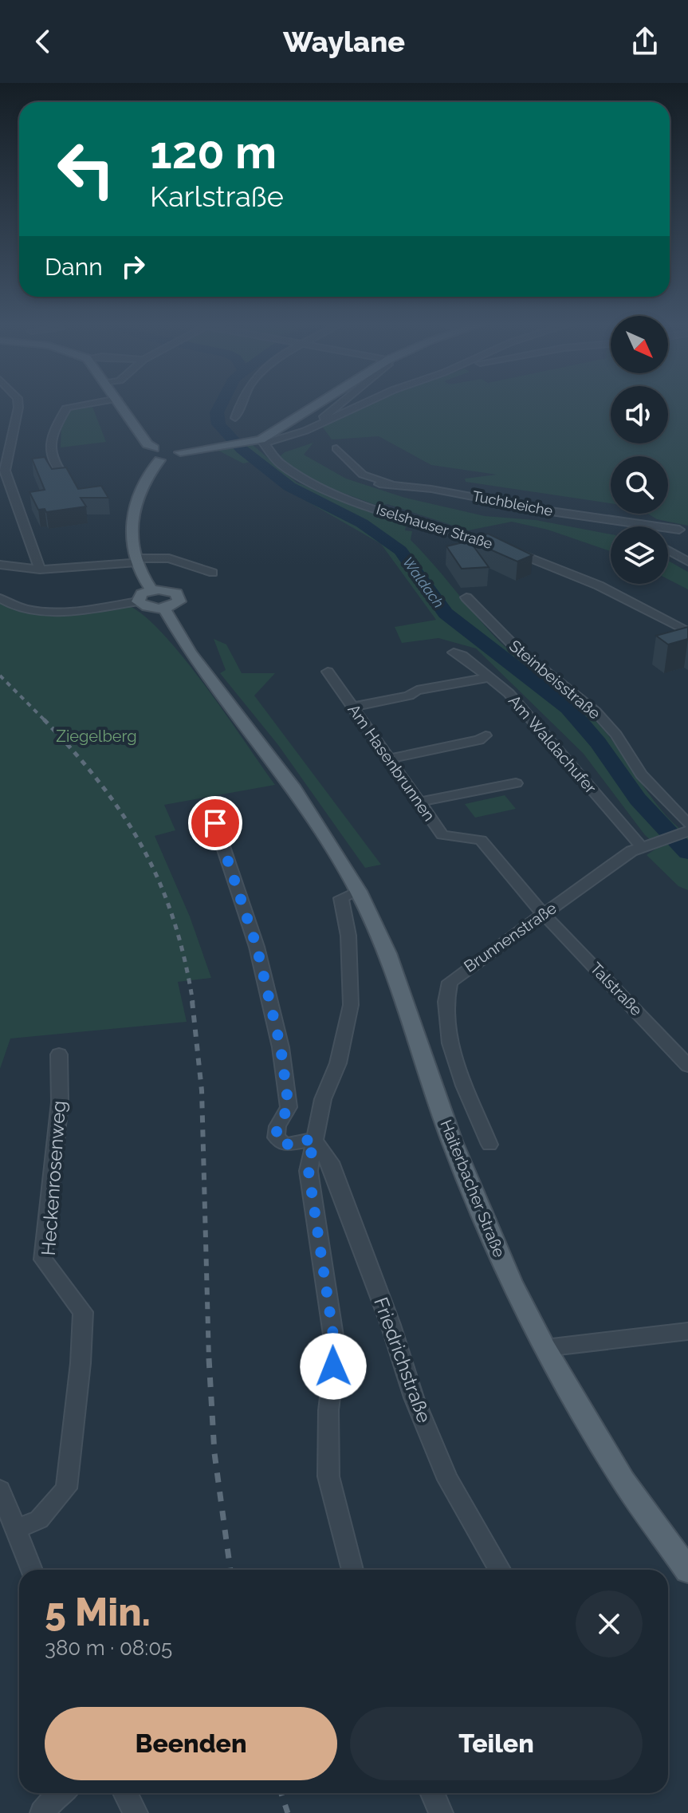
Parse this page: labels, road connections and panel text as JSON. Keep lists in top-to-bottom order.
{
  "streets": {
    "main road": ["Haiterbacher Straße"],
    "street": [
      "Tuchbleiche",
      "Iselshauser Straße",
      "Steinbeisstraße",
      "Am Waldachufer",
      "Am Hasenbrunnen",
      "Brunnenstraße",
      "Talstraße",
      "Heckenrosenweg",
      "Friedrichstraße"
    ]
  },
  "crossings": [
    ["Steinbeisstraße", "Brunnenstraße"],
    ["Am Waldachufer", "Brunnenstraße"],
    ["Am Hasenbrunnen", "Brunnenstraße"],
    ["Am Hasenbrunnen", "Talstraße"],
    ["Brunnenstraße", "Talstraße"]
  ],
  "water": ["Waldach"],
  "parks": ["Ziegelberg"],
  "north": "bottom right",
  "page": {
    "header": "Waylane",
    "turn": ["120 m", "Karlstraße"],
    "then": "Dann",
    "heading": ["5 Min.", "380 m · 08:05"],
    "buttons": ["Beenden", "Teilen"]
  }
}
